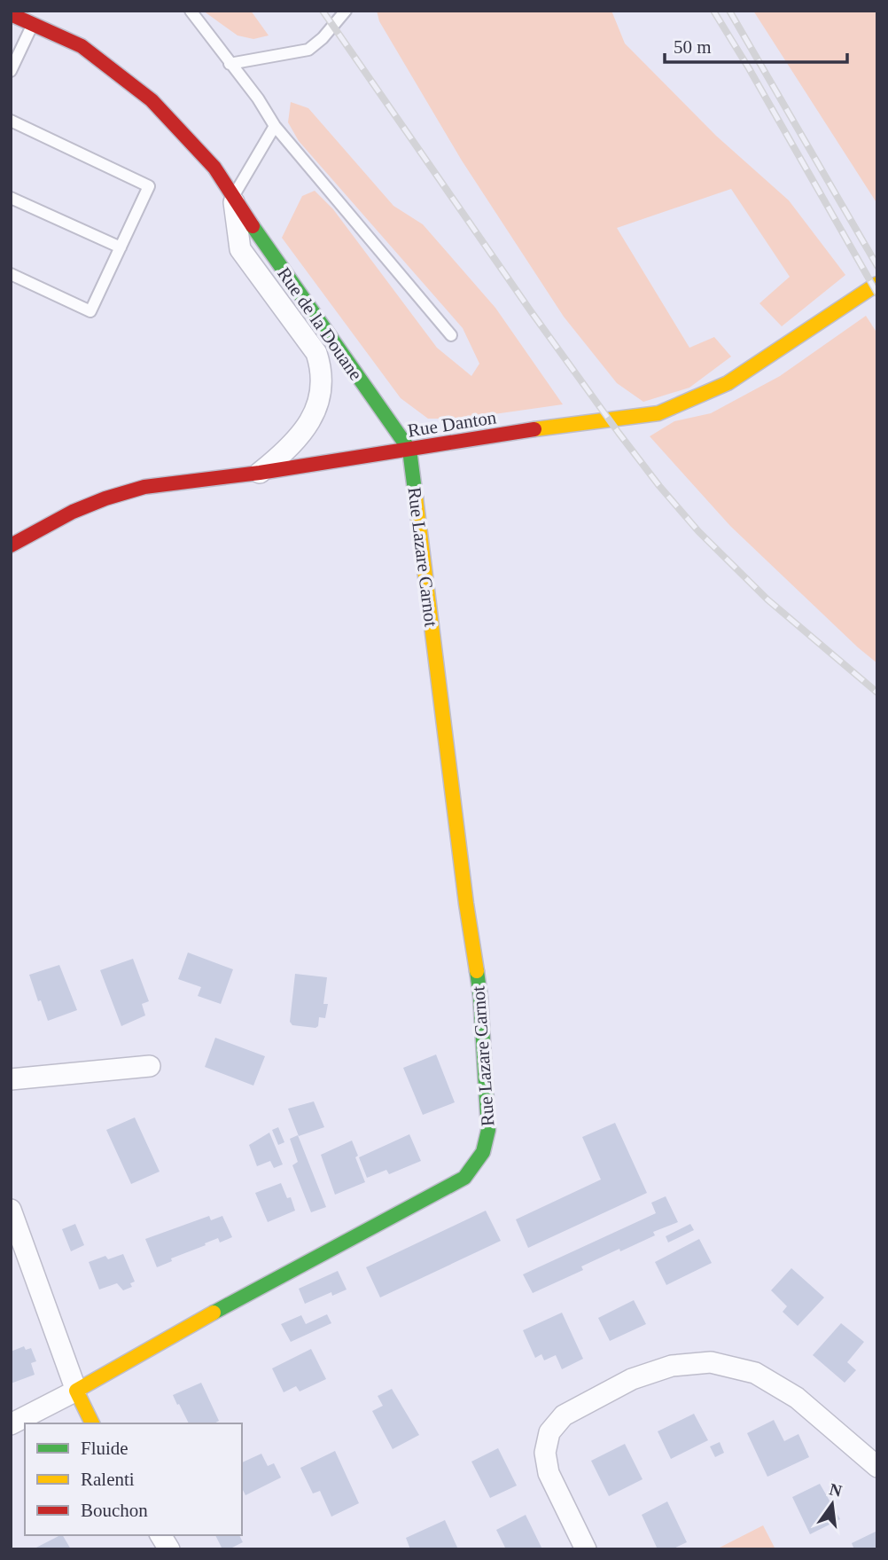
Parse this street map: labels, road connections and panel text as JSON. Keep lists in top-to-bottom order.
{
  "streets": {
    "street": ["Rue de la Douane", "Rue Danton", "Rue Lazare Carnot"]
  },
  "crossings": [
    ["Rue de la Douane", "Rue Danton"],
    ["Rue de la Douane", "Rue Lazare Carnot"],
    ["Rue Danton", "Rue Lazare Carnot"]
  ],
  "legend": ["Fluide", "Ralenti", "Bouchon"],
  "scale_bar": "50 m",
  "north": "top"
}
